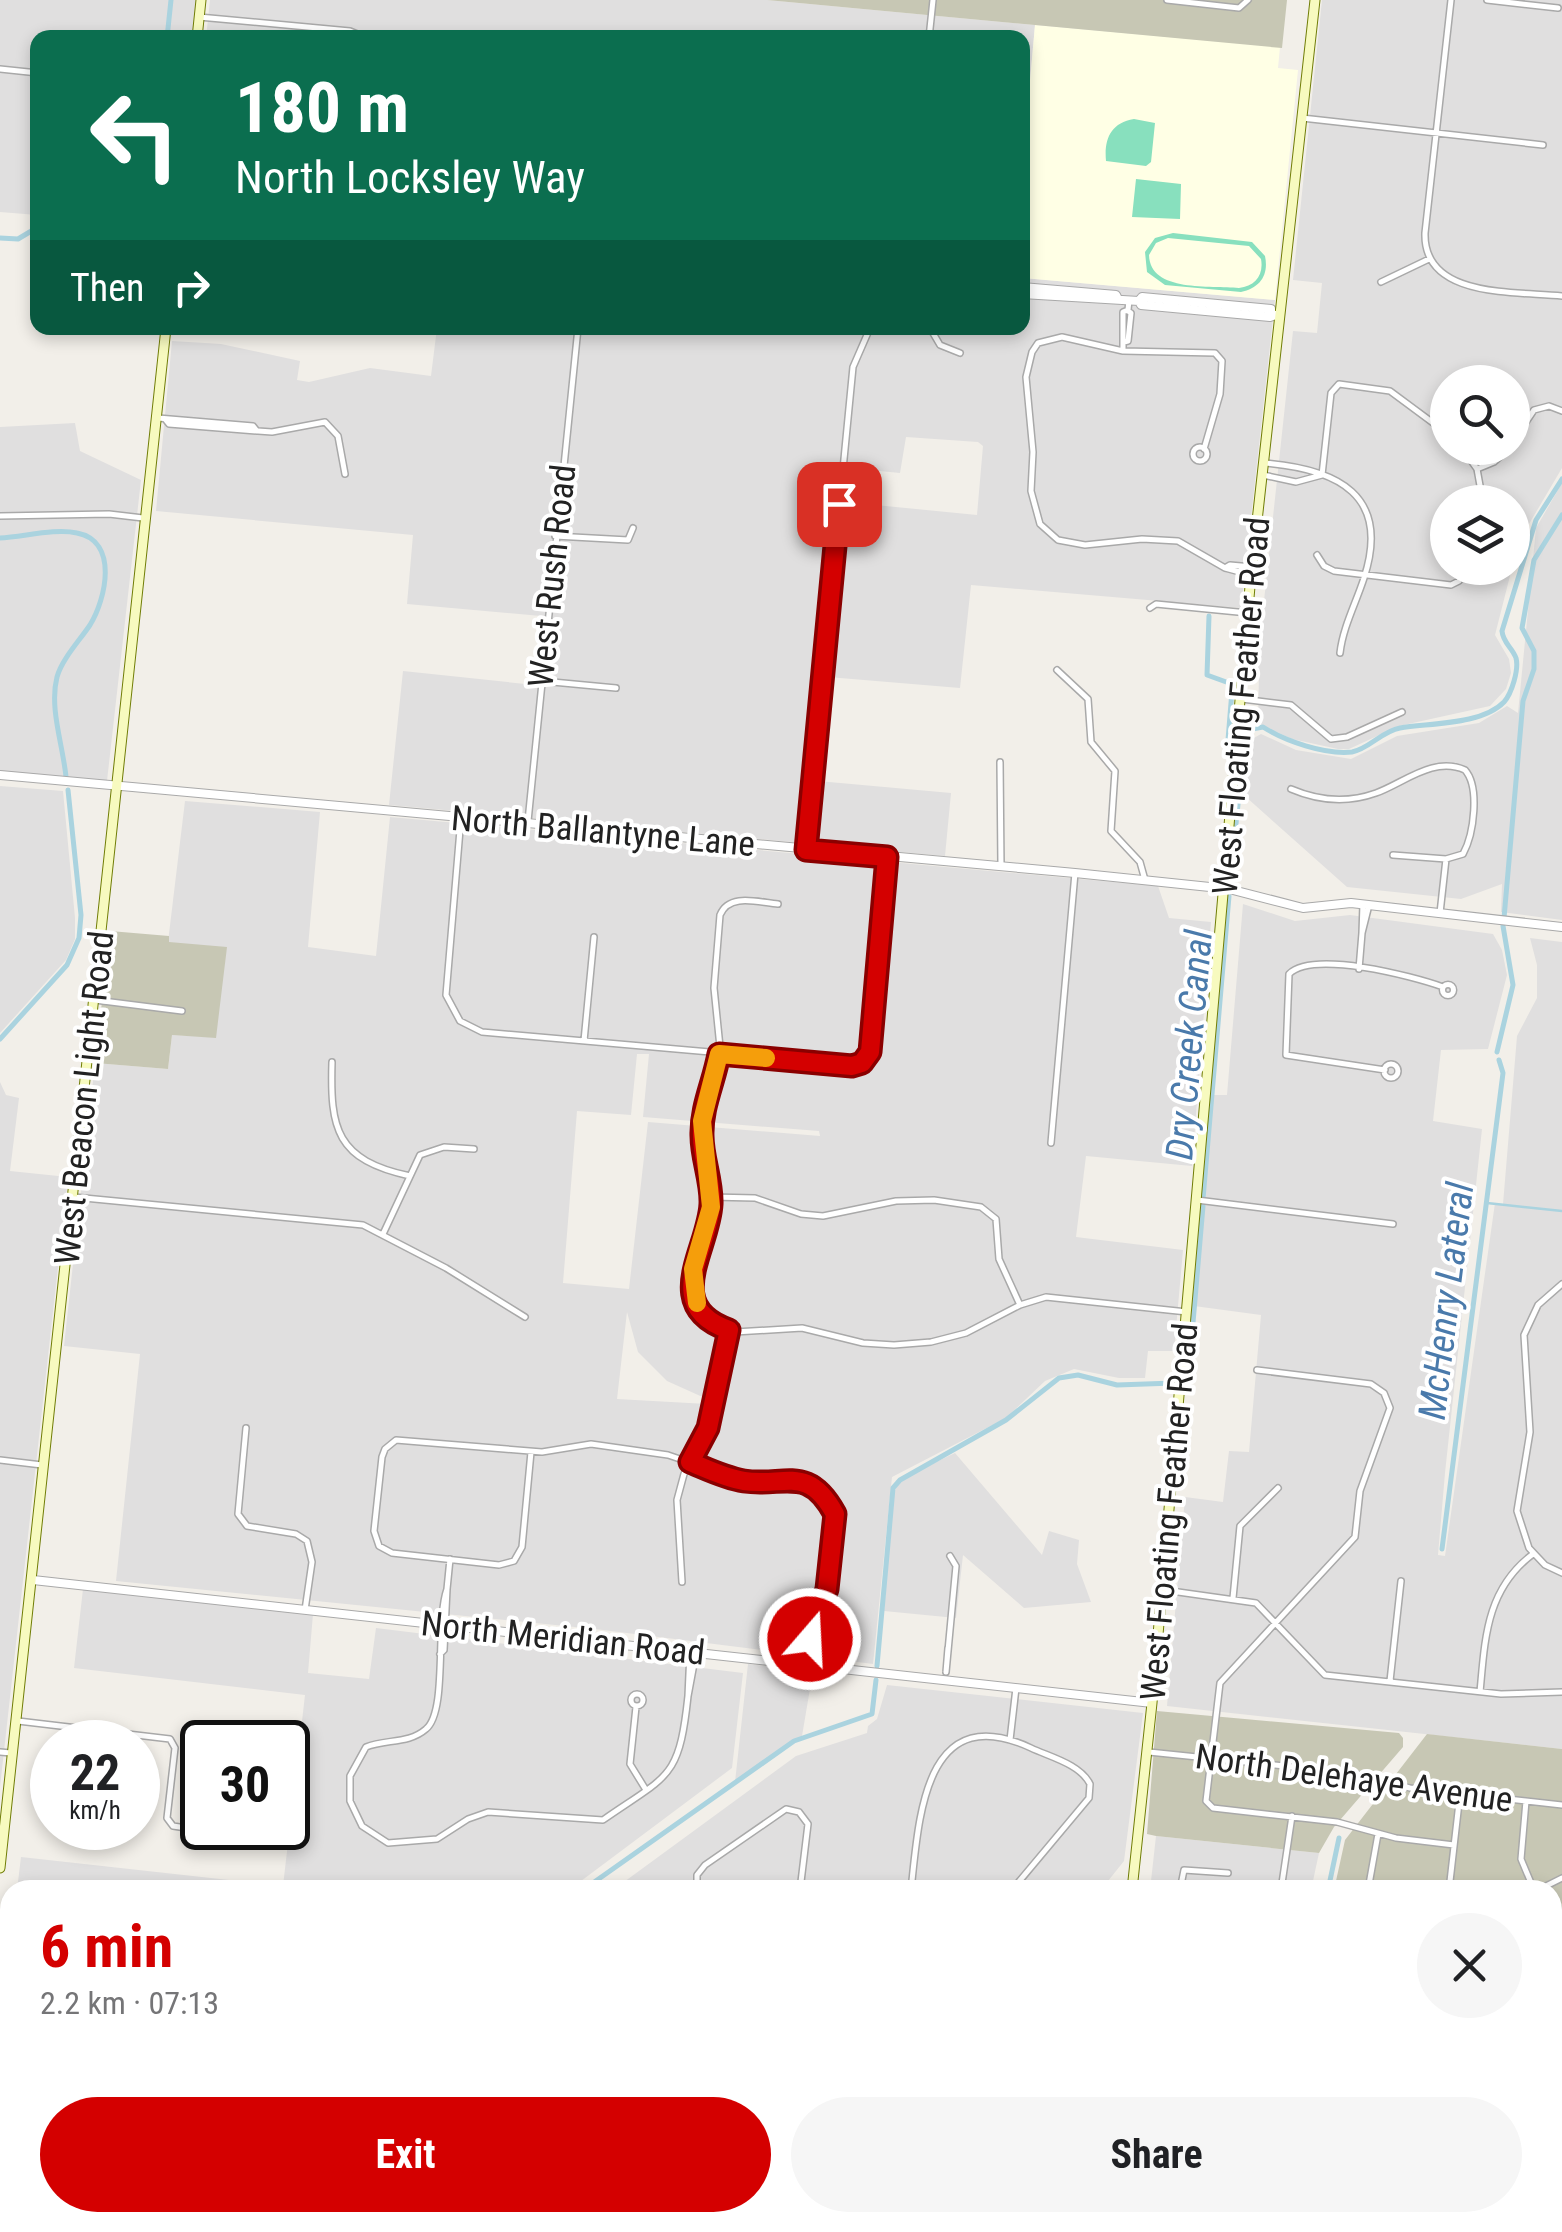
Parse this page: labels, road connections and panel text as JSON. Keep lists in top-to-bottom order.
{
  "streets": {
    "main road": ["West Floating Feather Road", "West Beacon Light Road"],
    "street": [
      "West Rush Road",
      "North Ballantyne Lane",
      "North Meridian Road",
      "North Delehaye Avenue"
    ]
  },
  "crossings": [
    ["West Rush Road", "North Ballantyne Lane"],
    ["West Floating Feather Road", "North Ballantyne Lane"],
    ["West Floating Feather Road", "North Meridian Road"],
    ["West Floating Feather Road", "North Delehaye Avenue"],
    ["North Ballantyne Lane", "West Beacon Light Road"],
    ["West Beacon Light Road", "North Meridian Road"]
  ],
  "water": ["Dry Creek Canal", "McHenry Lateral"],
  "page": {
    "turn": ["180 m", "North Locksley Way"],
    "then": "Then",
    "speed": "22 km/h",
    "limit": "30",
    "heading": ["6 min", "2.2 km · 07:13"],
    "buttons": ["Exit", "Share"]
  }
}
